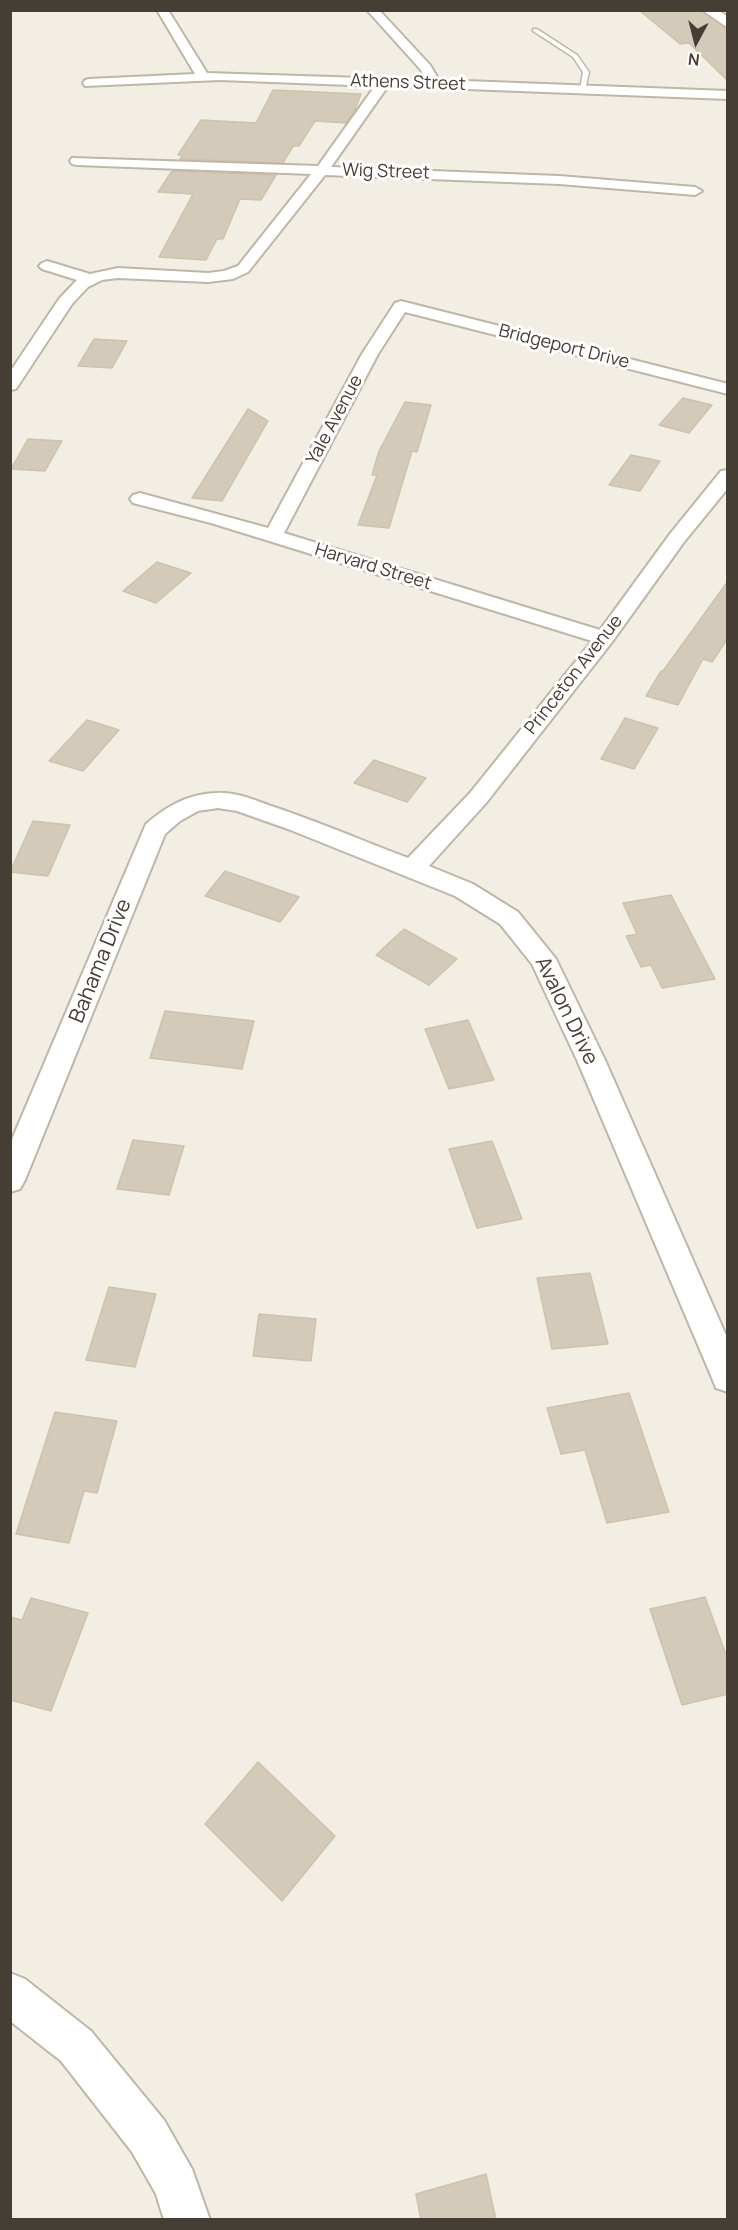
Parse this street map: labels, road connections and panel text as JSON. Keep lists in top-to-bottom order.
{
  "streets": {
    "street": [
      "Athens Street",
      "Wig Street",
      "Bridgeport Drive",
      "Yale Avenue",
      "Harvard Street",
      "Princeton Avenue",
      "Bahama Drive",
      "Avalon Drive"
    ]
  },
  "crossings": [
    ["Bridgeport Drive", "Yale Avenue"],
    ["Yale Avenue", "Harvard Street"],
    ["Harvard Street", "Princeton Avenue"],
    ["Princeton Avenue", "Avalon Drive"],
    ["Bahama Drive", "Avalon Drive"]
  ],
  "north": "bottom"
}
